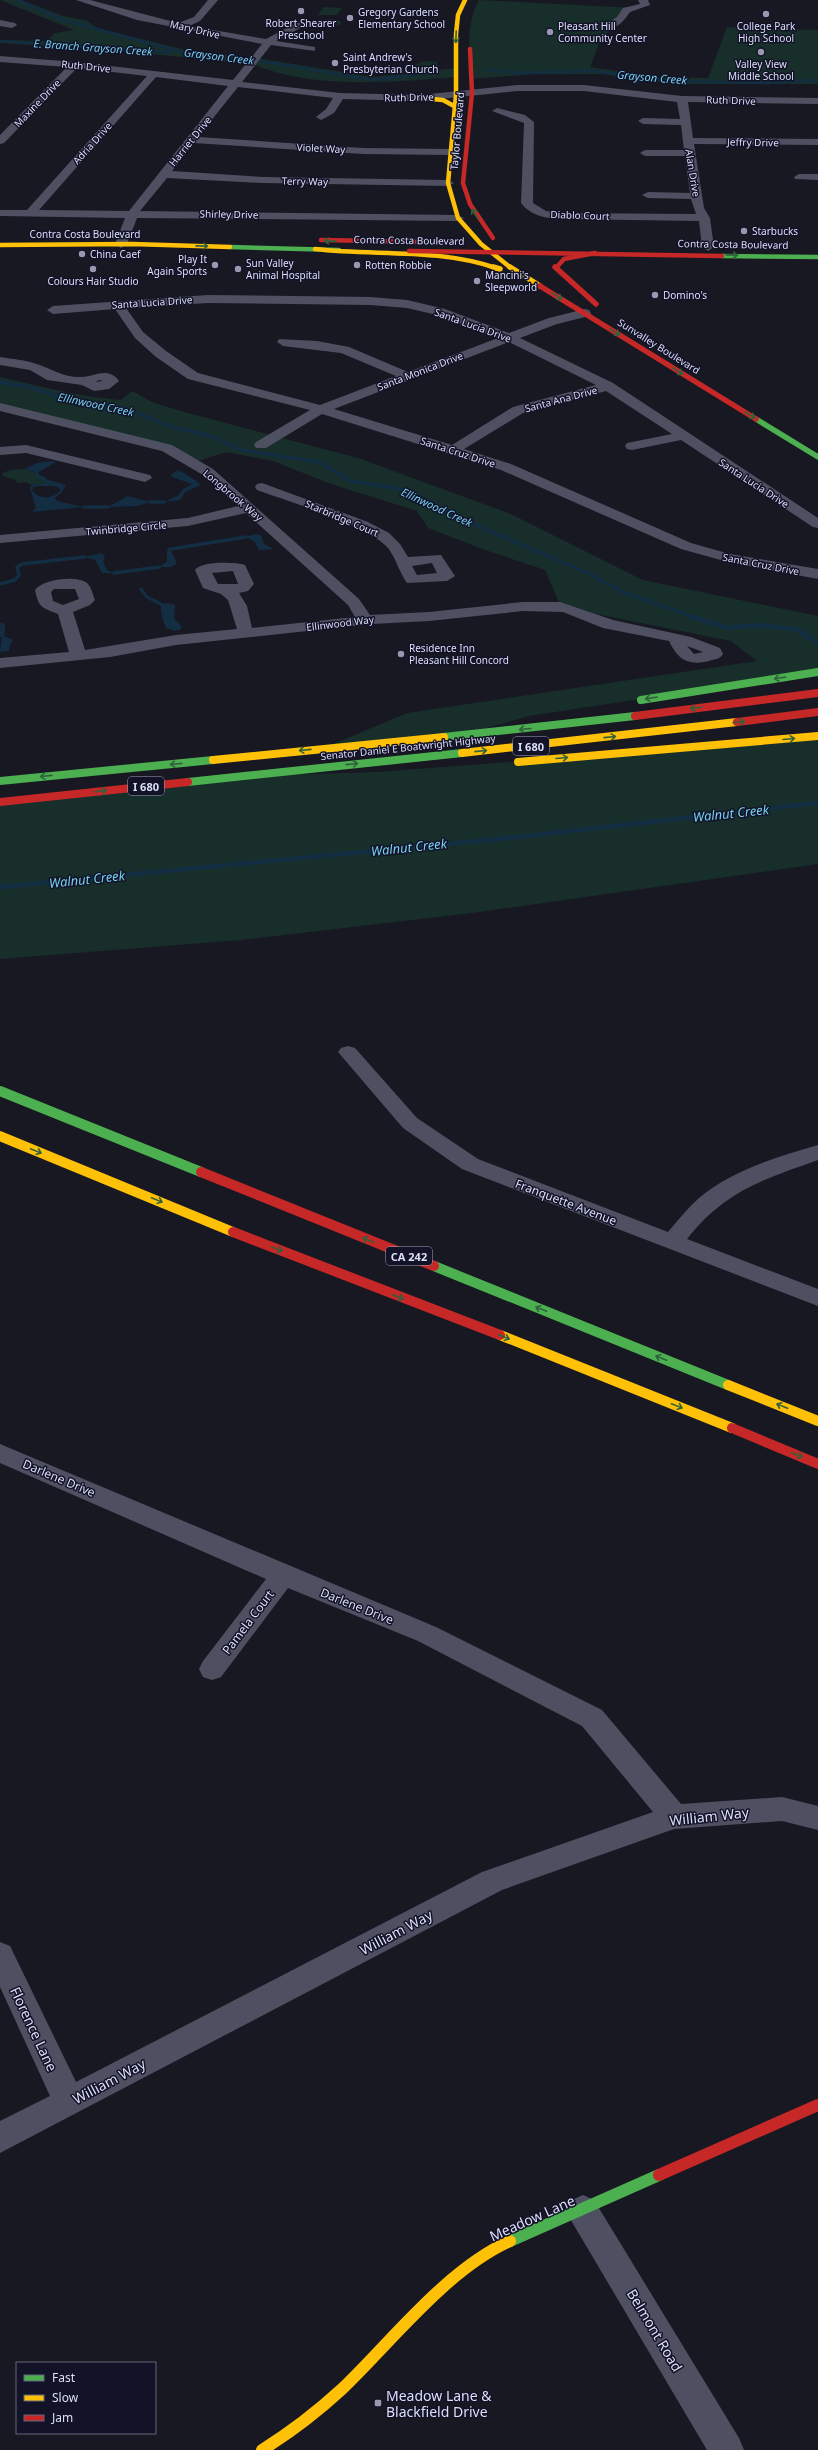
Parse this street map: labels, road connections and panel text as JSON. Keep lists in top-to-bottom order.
{
  "streets": {
    "main road": [
      "Taylor Boulevard",
      "Contra Costa Boulevard",
      "Sunvalley Boulevard",
      "I 680",
      "Senator Daniel E Boatwright Highway",
      "CA 242",
      "Meadow Lane"
    ],
    "street": [
      "Mary Drive",
      "Ruth Drive",
      "Maxine Drive",
      "Harriet Drive",
      "Jeffry Drive",
      "Adria Drive",
      "Violet Way",
      "Alan Drive",
      "Terry Way",
      "Shirley Drive",
      "Diablo Court",
      "Santa Lucia Drive",
      "Santa Monica Drive",
      "Santa Ana Drive",
      "Santa Cruz Drive",
      "Longbrook Way",
      "Starbridge Court",
      "Twinbridge Circle",
      "Ellinwood Way",
      "Franquette Avenue",
      "Darlene Drive",
      "Pamela Court",
      "William Way",
      "Florence Lane",
      "Belmont Road"
    ]
  },
  "crossings": [
    ["Mary Drive", "Harriet Drive"],
    ["Ruth Drive", "Maxine Drive"],
    ["Ruth Drive", "Taylor Boulevard"],
    ["Ruth Drive", "Harriet Drive"],
    ["Ruth Drive", "Adria Drive"],
    ["Ruth Drive", "Alan Drive"],
    ["Taylor Boulevard", "Violet Way"],
    ["Taylor Boulevard", "Terry Way"],
    ["Taylor Boulevard", "Shirley Drive"],
    ["Taylor Boulevard", "Contra Costa Boulevard"],
    ["Taylor Boulevard", "Sunvalley Boulevard"],
    ["Harriet Drive", "Violet Way"],
    ["Harriet Drive", "Terry Way"],
    ["Harriet Drive", "Shirley Drive"],
    ["Harriet Drive", "Contra Costa Boulevard"],
    ["Jeffry Drive", "Alan Drive"],
    ["Adria Drive", "Shirley Drive"],
    ["Alan Drive", "Diablo Court"],
    ["Alan Drive", "Contra Costa Boulevard"],
    ["Contra Costa Boulevard", "Sunvalley Boulevard"],
    ["Santa Lucia Drive", "Santa Monica Drive"],
    ["Santa Lucia Drive", "Santa Ana Drive"],
    ["Santa Lucia Drive", "Santa Cruz Drive"],
    ["Sunvalley Boulevard", "Santa Monica Drive"],
    ["Santa Monica Drive", "Santa Cruz Drive"],
    ["Santa Ana Drive", "Santa Cruz Drive"],
    ["Longbrook Way", "Starbridge Court"],
    ["Longbrook Way", "Twinbridge Circle"],
    ["Longbrook Way", "Ellinwood Way"],
    ["Starbridge Court", "Twinbridge Circle"],
    ["Darlene Drive", "Pamela Court"],
    ["Darlene Drive", "William Way"],
    ["William Way", "Florence Lane"],
    ["Meadow Lane", "Belmont Road"]
  ],
  "water": [
    "E. Branch Grayson Creek",
    "Grayson Creek",
    "Ellinwood Creek",
    "Walnut Creek"
  ],
  "places": {
    "other": [
      "Robert Shearer Preschool",
      "College Park High School",
      "Gregory Gardens Elementary School",
      "Pleasant Hill Community Center",
      "Valley View Middle School",
      "Saint Andrew's Presbyterian Church",
      "Starbucks",
      "China Caef",
      "Play It Again Sports",
      "Rotten Robbie",
      "Colours Hair Studio",
      "Sun Valley Animal Hospital",
      "Mancini's Sleepworld",
      "Domino's",
      "Residence Inn Pleasant Hill Concord"
    ],
    "transit": ["Meadow Lane & Blackfield Drive"]
  },
  "legend": ["Fast", "Slow", "Jam"]
}
